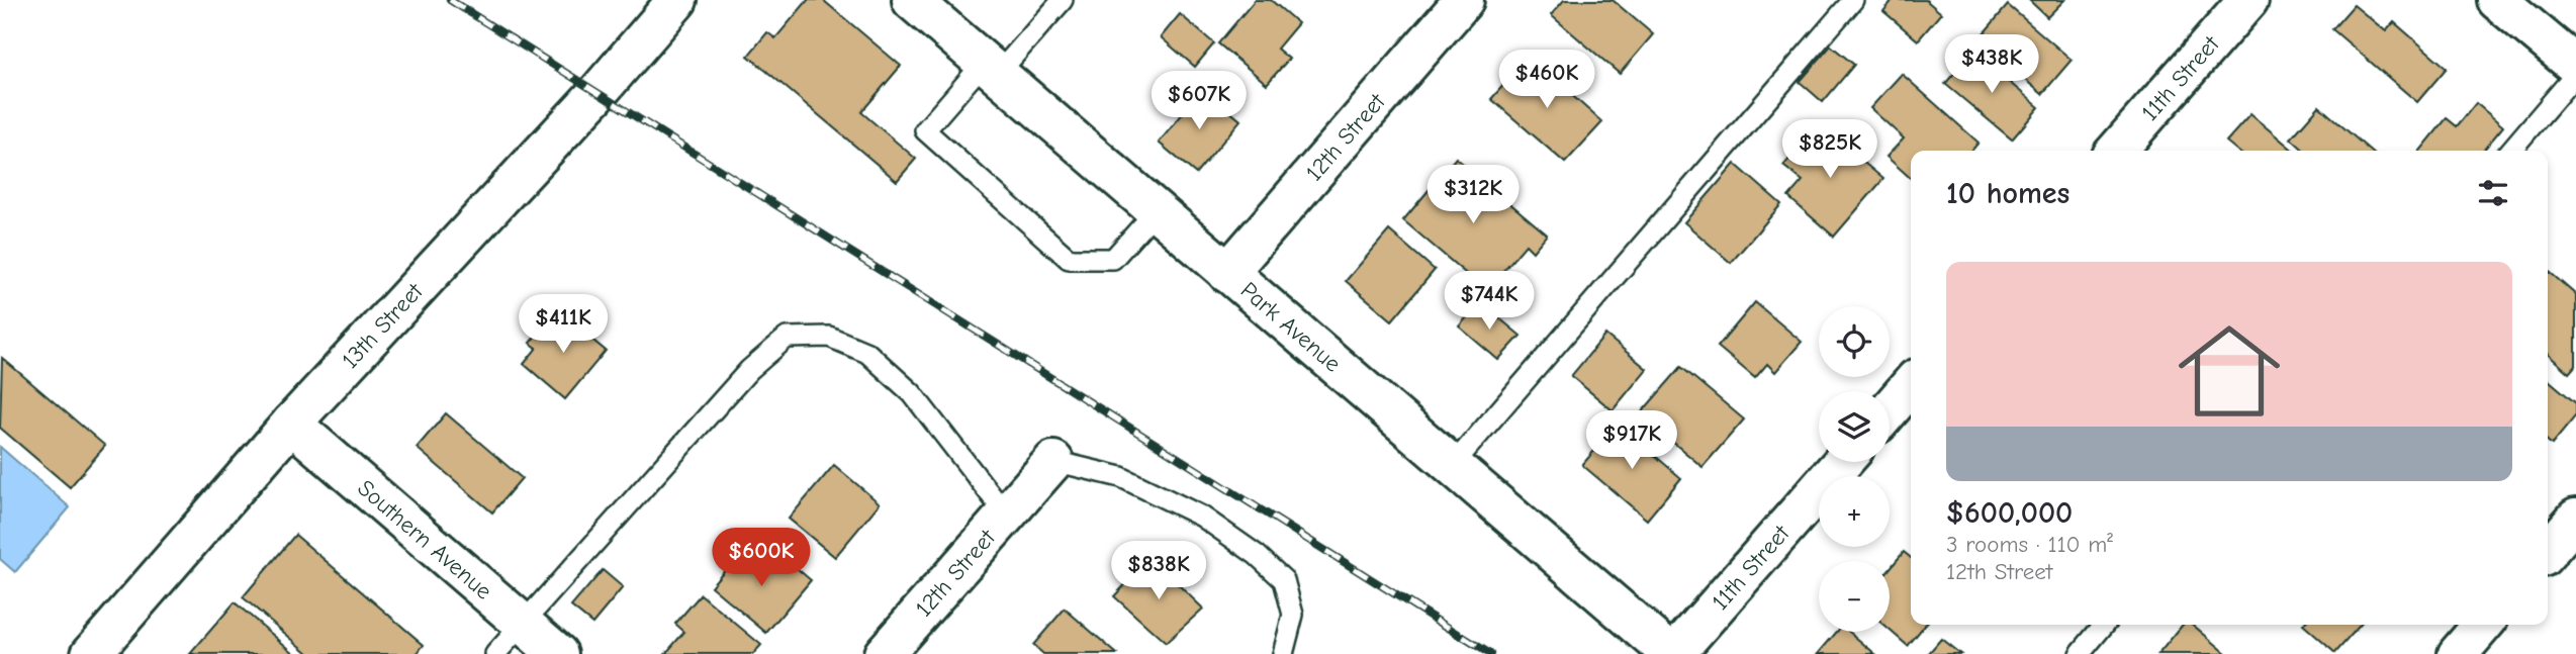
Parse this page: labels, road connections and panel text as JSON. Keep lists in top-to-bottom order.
{
  "streets": {
    "street": [
      "11th Street",
      "12th Street",
      "13th Street",
      "Park Avenue",
      "Southern Avenue"
    ]
  },
  "crossings": [
    ["11th Street", "Park Avenue"],
    ["12th Street", "Park Avenue"],
    ["13th Street", "Southern Avenue"]
  ],
  "page": {
    "price": [
      "$438K",
      "$460K",
      "$607K",
      "$825K",
      "$312K",
      "$744K",
      "$411K",
      "$917K",
      "$600K",
      "$838K"
    ],
    "heading": "10 homes",
    "list": [
      {
        "name": "$600,000",
        "note": "3 rooms · 110 m² · 12th Street"
      }
    ],
    "map_buttons": ["+", "−"]
  }
}
